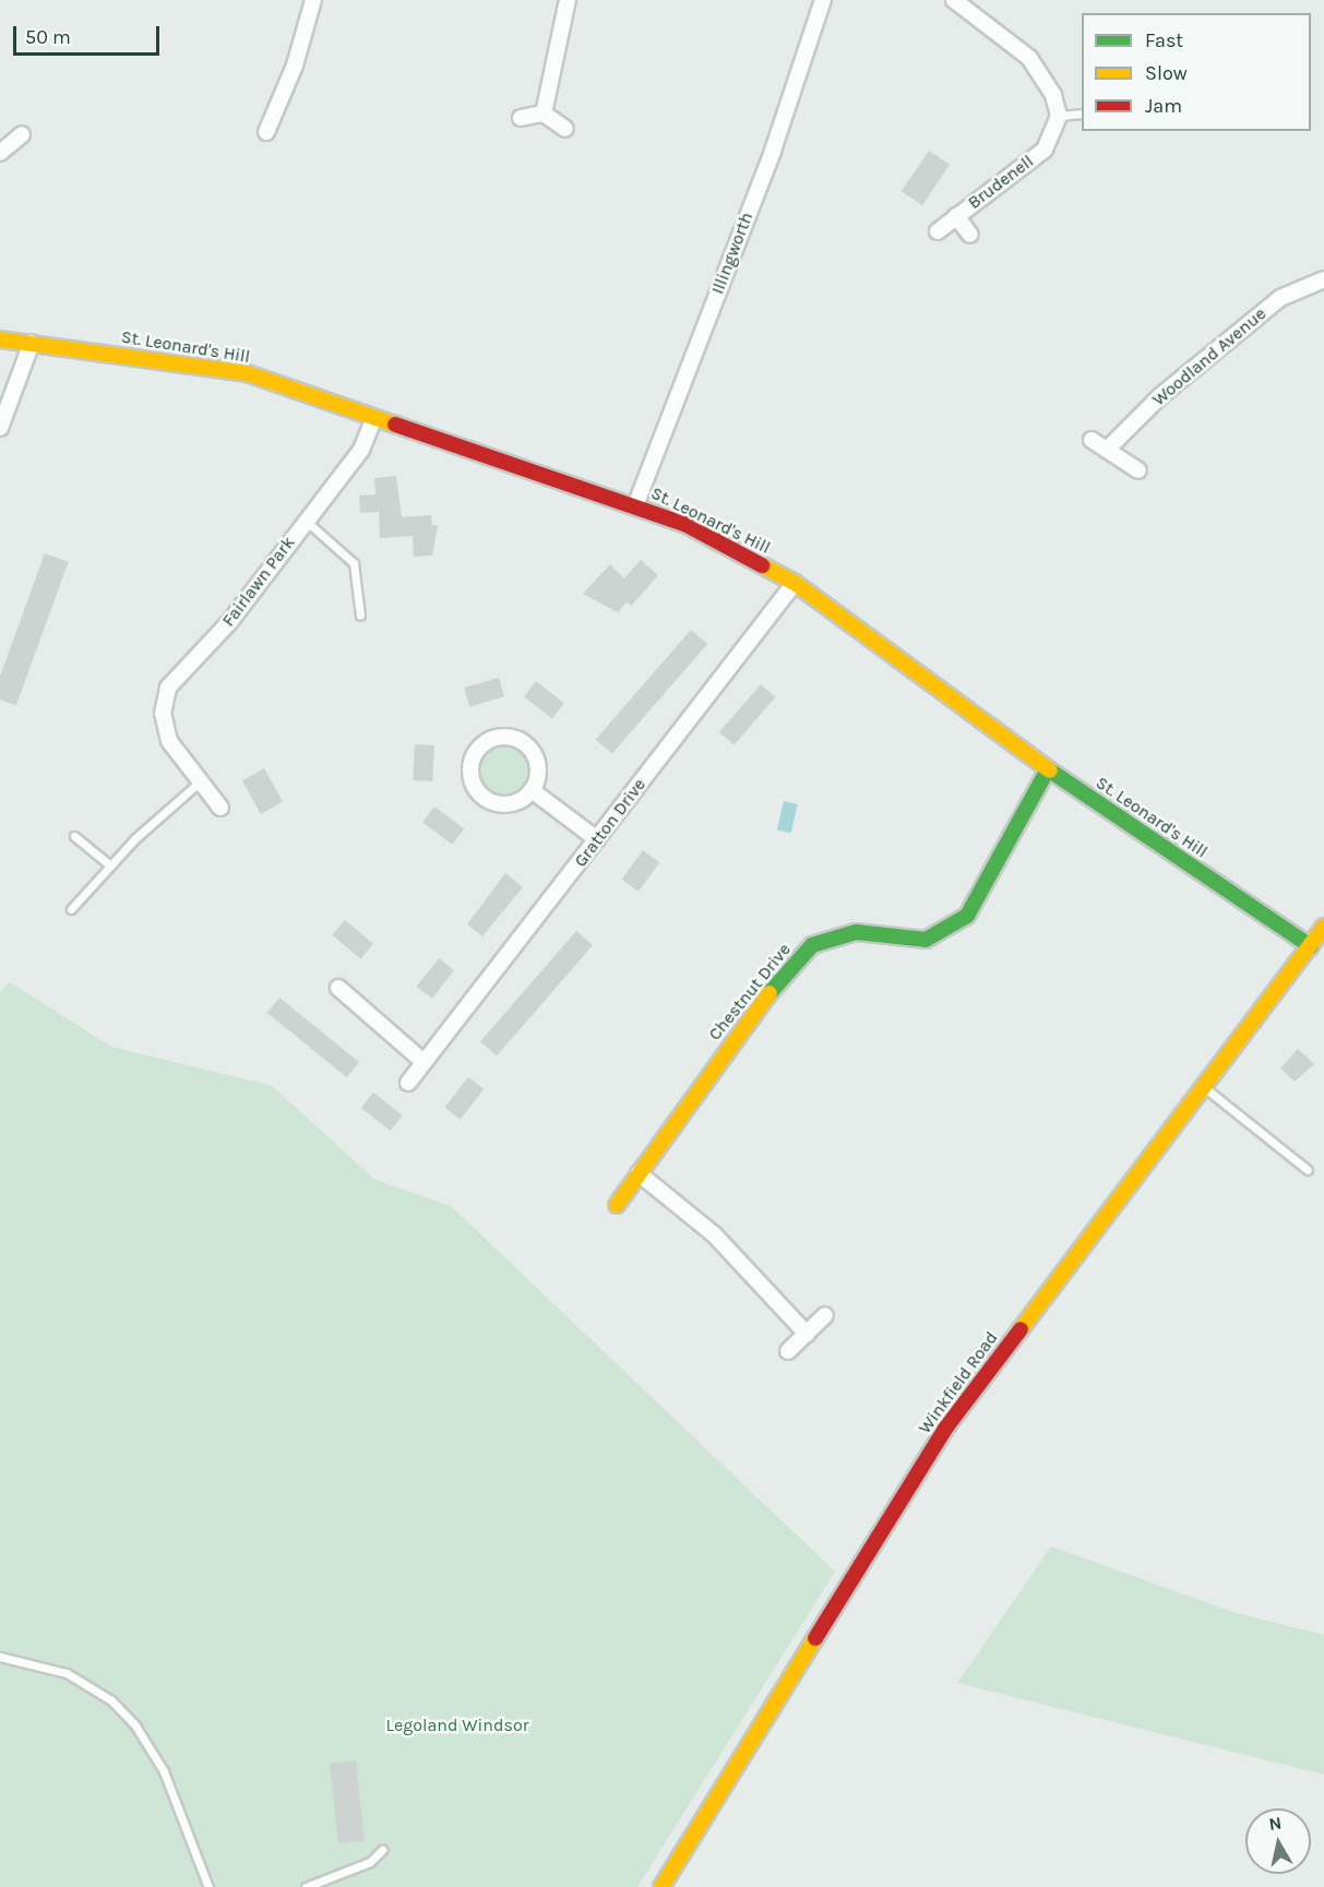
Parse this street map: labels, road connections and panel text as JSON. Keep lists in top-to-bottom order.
{
  "streets": {
    "street": [
      "Brudenell",
      "Illingworth",
      "St. Leonard's Hill",
      "Woodland Avenue",
      "Fairlawn Park",
      "Gratton Drive",
      "Chestnut Drive",
      "Winkfield Road"
    ]
  },
  "crossings": [
    ["Illingworth", "St. Leonard's Hill"],
    ["St. Leonard's Hill", "Fairlawn Park"],
    ["St. Leonard's Hill", "Gratton Drive"],
    ["St. Leonard's Hill", "Chestnut Drive"],
    ["St. Leonard's Hill", "Winkfield Road"]
  ],
  "parks": ["Legoland Windsor"],
  "legend": ["Fast", "Slow", "Jam"],
  "scale_bar": "50 m",
  "north": "top"
}
